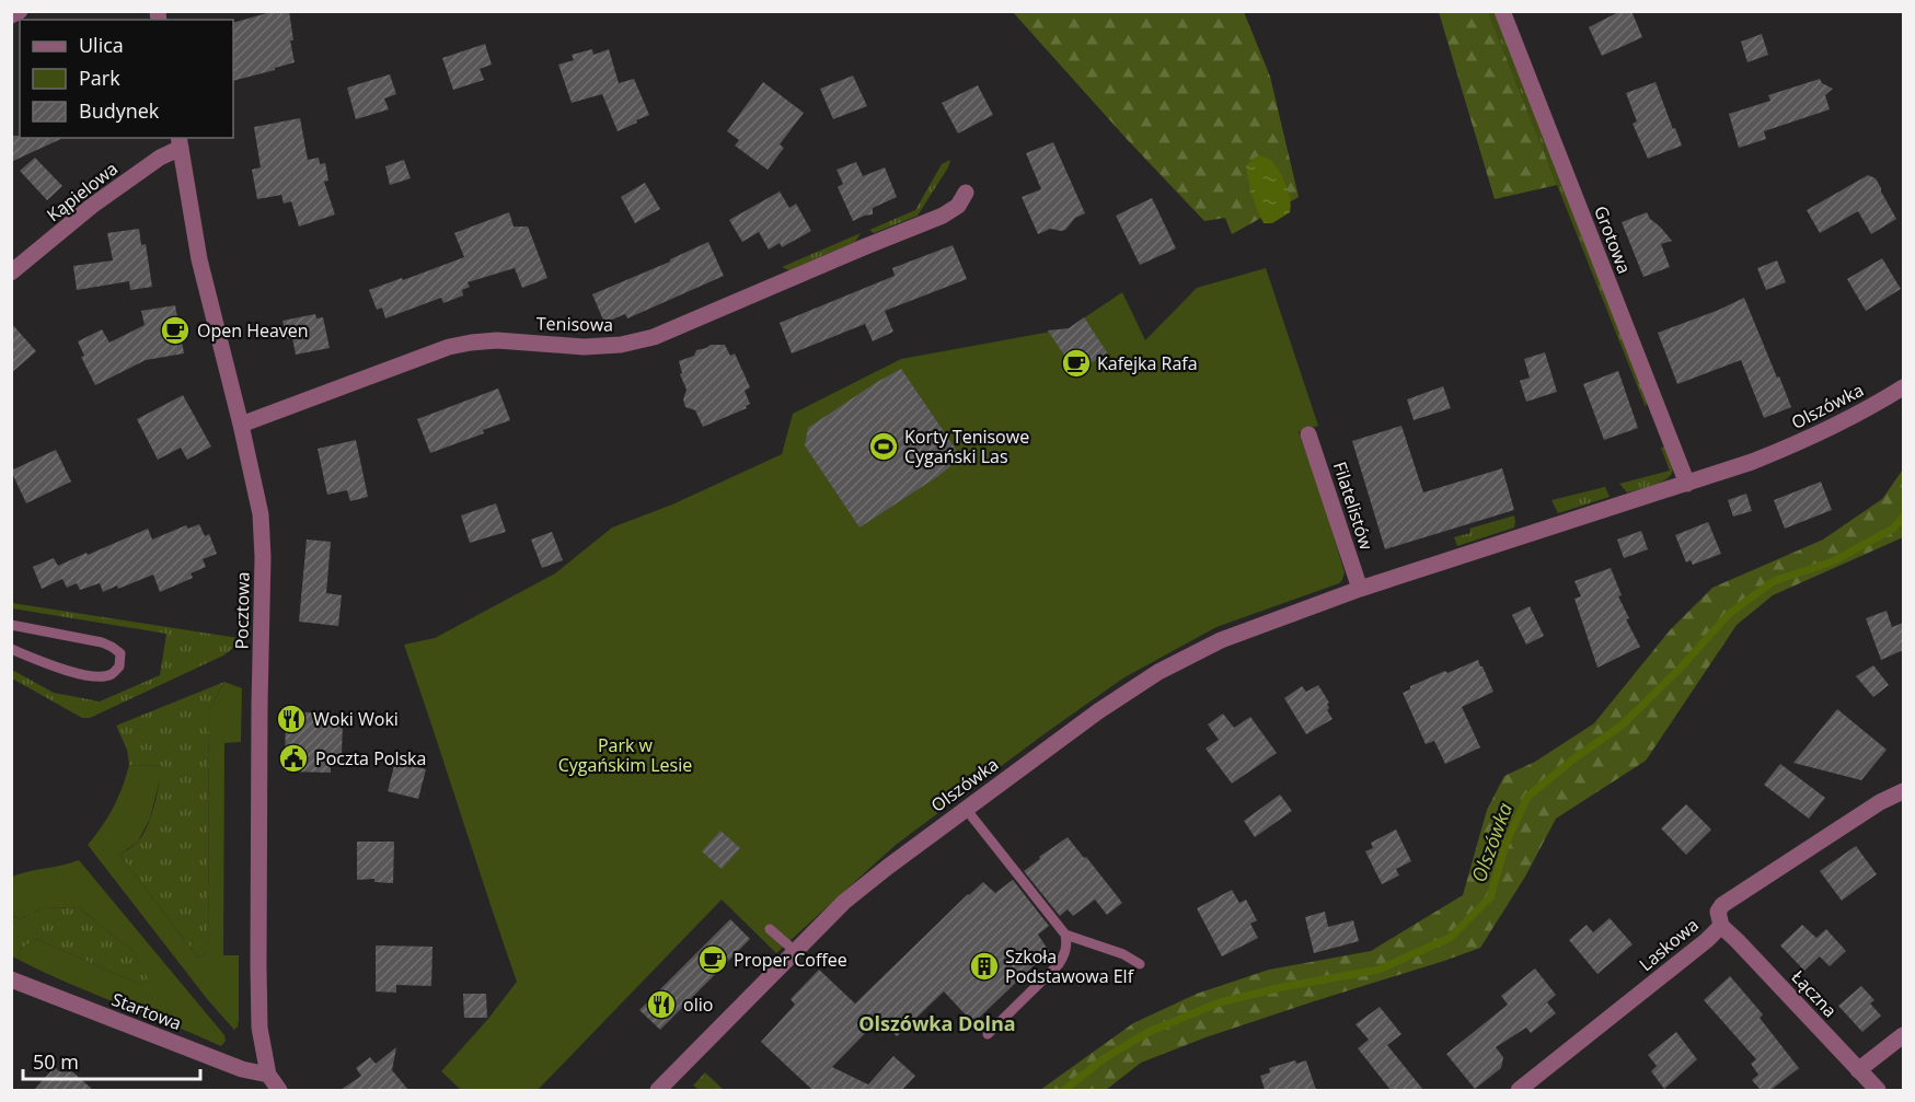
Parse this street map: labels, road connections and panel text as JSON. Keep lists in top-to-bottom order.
{
  "streets": {
    "street": [
      "Kąpielowa",
      "Grotowa",
      "Tenisowa",
      "Olszówka",
      "Filatelistów",
      "Pocztowa",
      "Laskowa",
      "Łączna",
      "Startowa"
    ]
  },
  "crossings": [
    ["Kąpielowa", "Pocztowa"],
    ["Grotowa", "Olszówka"],
    ["Tenisowa", "Pocztowa"],
    ["Olszówka", "Filatelistów"],
    ["Pocztowa", "Startowa"],
    ["Laskowa", "Łączna"]
  ],
  "districts": ["Olszówka Dolna"],
  "water": ["Olszówka"],
  "parks": ["Park w Cygańskim Lesie"],
  "places": {
    "cafe": ["Open Heaven", "Kafejka Rafa", "Proper Coffee"],
    "sports": ["Korty Tenisowe Cygański Las"],
    "restaurant": ["Woki Woki", "olio"],
    "public building": ["Poczta Polska"],
    "building": ["Szkoła Podstawowa Elf"]
  },
  "legend": ["Ulica", "Park", "Budynek"],
  "scale_bar": "50 m"
}
